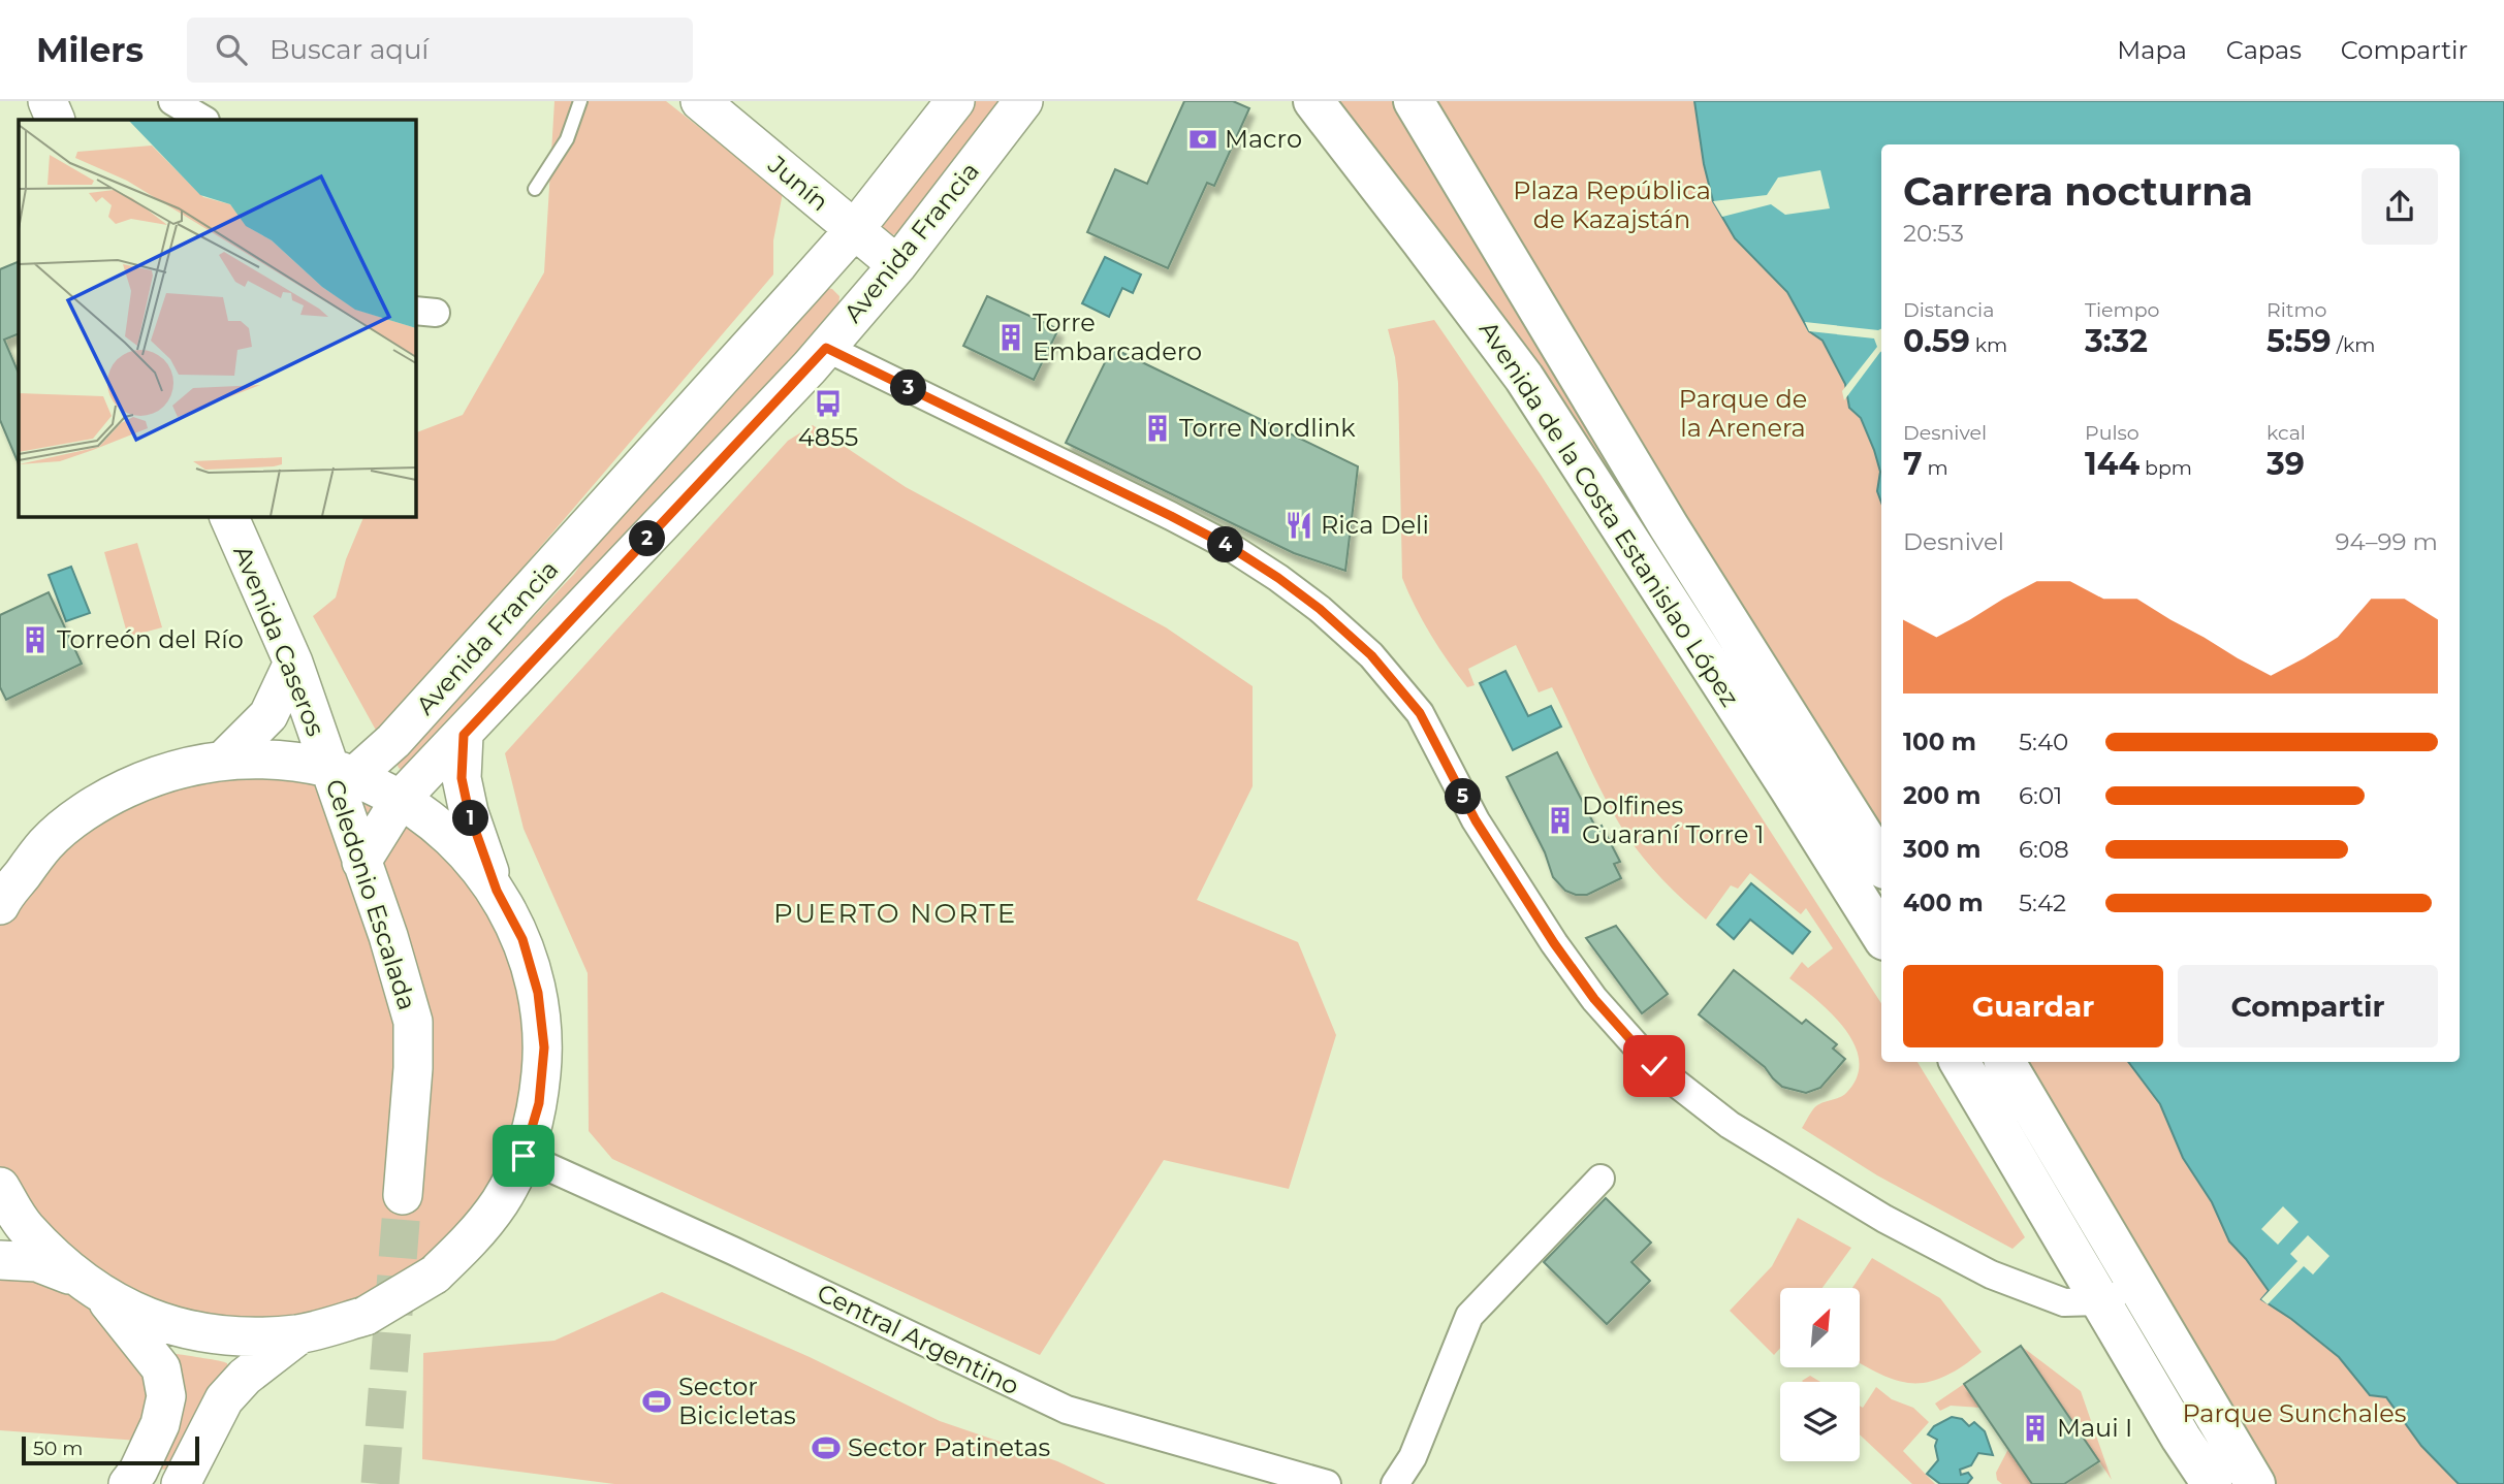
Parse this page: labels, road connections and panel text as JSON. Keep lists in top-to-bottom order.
{
  "streets": {
    "main road": [
      "Junín",
      "Avenida Francia",
      "Avenida de la Costa Estanislao López",
      "Avenida Caseros",
      "Celedonio Escalada"
    ],
    "street": ["Central Argentino"]
  },
  "crossings": [
    ["Junín", "Avenida Francia"],
    ["Avenida Francia", "Avenida Caseros"],
    ["Avenida Francia", "Celedonio Escalada"],
    ["Avenida Caseros", "Celedonio Escalada"]
  ],
  "districts": ["PUERTO NORTE"],
  "parks": ["Plaza República de Kazajstán", "Parque de la Arenera", "Parque Sunchales"],
  "places": {
    "bank": ["Macro"],
    "building": [
      "Torre Embarcadero",
      "Torre Nordlink",
      "Torreón del Río",
      "Dolfines Guaraní Torre 1",
      "Maui I"
    ],
    "bus stop": ["4855"],
    "restaurant": ["Rica Deli"],
    "sports": ["Sector Bicicletas", "Sector Patinetas"]
  },
  "scale_bar": "50 m",
  "north": "top right",
  "page": {
    "header": "Milers",
    "search": "Buscar aquí",
    "nav": ["Mapa", "Capas", "Compartir"],
    "heading": ["Carrera nocturna", "20:53"],
    "stats": [
      ["Distancia", "0.59 km"],
      ["Tiempo", "3:32"],
      ["Ritmo", "5:59 /km"],
      ["Desnivel", "7 m"],
      ["Pulso", "144 bpm"],
      ["kcal", "39"]
    ],
    "pins": [
      "3",
      "2",
      "4",
      "5",
      "1"
    ],
    "chart": ["Desnivel", "94–99 m"],
    "list": [
      {
        "name": "100 m",
        "note": "5:40"
      },
      {
        "name": "200 m",
        "note": "6:01"
      },
      {
        "name": "300 m",
        "note": "6:08"
      },
      {
        "name": "400 m",
        "note": "5:42"
      }
    ],
    "buttons": ["Guardar", "Compartir"],
    "scale": "50 m"
  }
}
